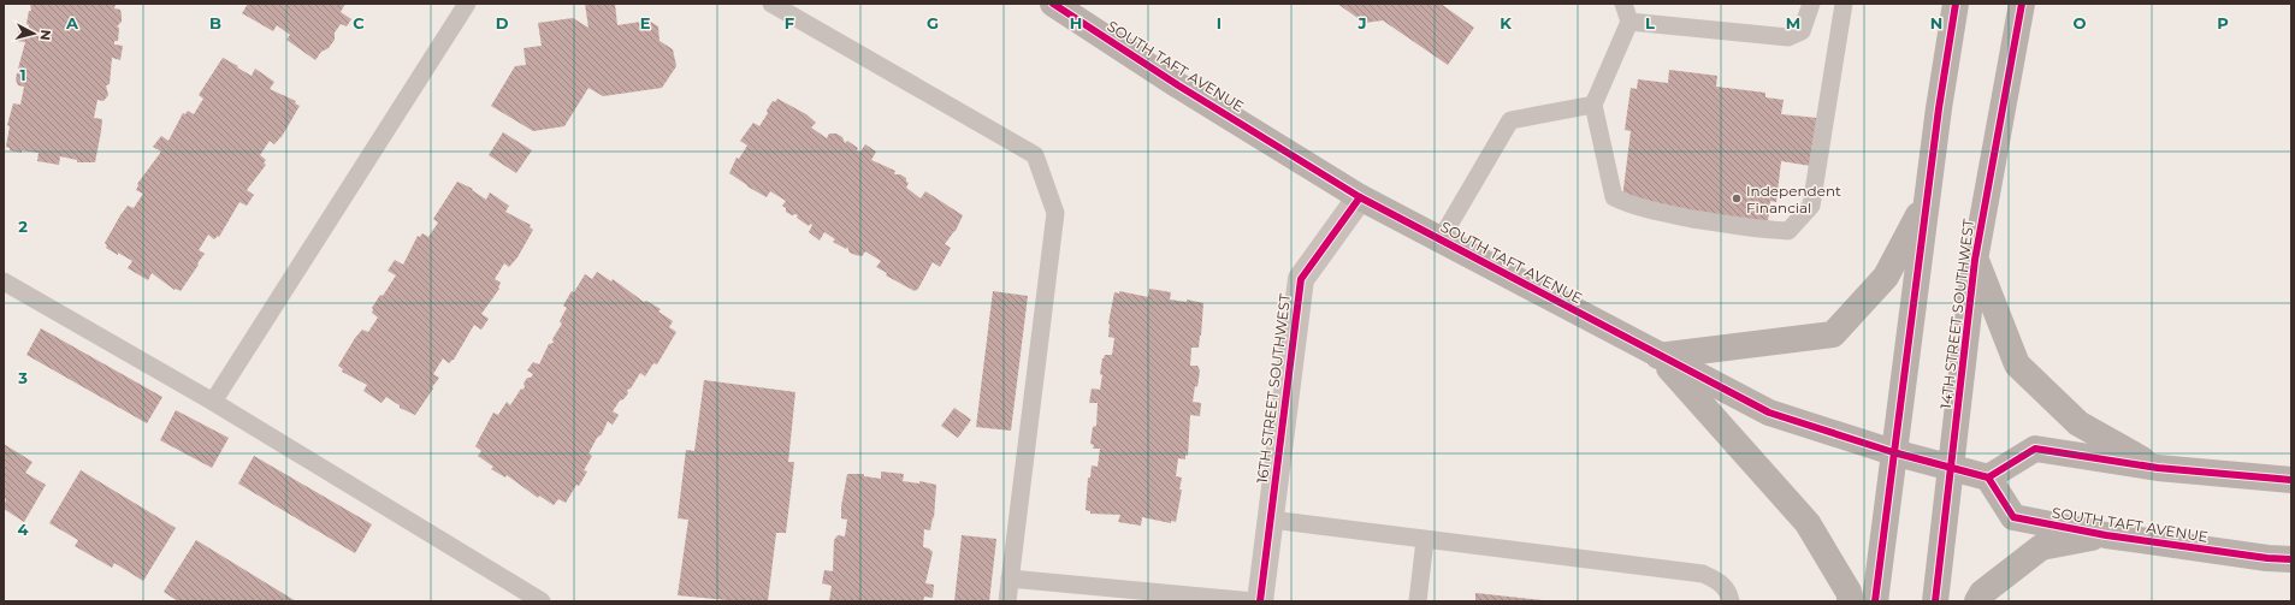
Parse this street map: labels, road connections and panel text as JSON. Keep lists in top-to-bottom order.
{
  "streets": {
    "main road": ["SOUTH TAFT AVENUE", "14TH STREET SOUTHWEST"],
    "street": ["16TH STREET SOUTHWEST"]
  },
  "crossings": [
    ["SOUTH TAFT AVENUE", "14TH STREET SOUTHWEST"],
    ["SOUTH TAFT AVENUE", "16TH STREET SOUTHWEST"]
  ],
  "places": ["Independent Financial"],
  "north": "right",
  "grid": {
    "columns": [
      "A",
      "B",
      "C",
      "D",
      "E",
      "F",
      "G",
      "H",
      "I",
      "J",
      "K",
      "L",
      "M",
      "N",
      "O",
      "P"
    ],
    "rows": [
      "1",
      "2",
      "3",
      "4"
    ]
  }
}
